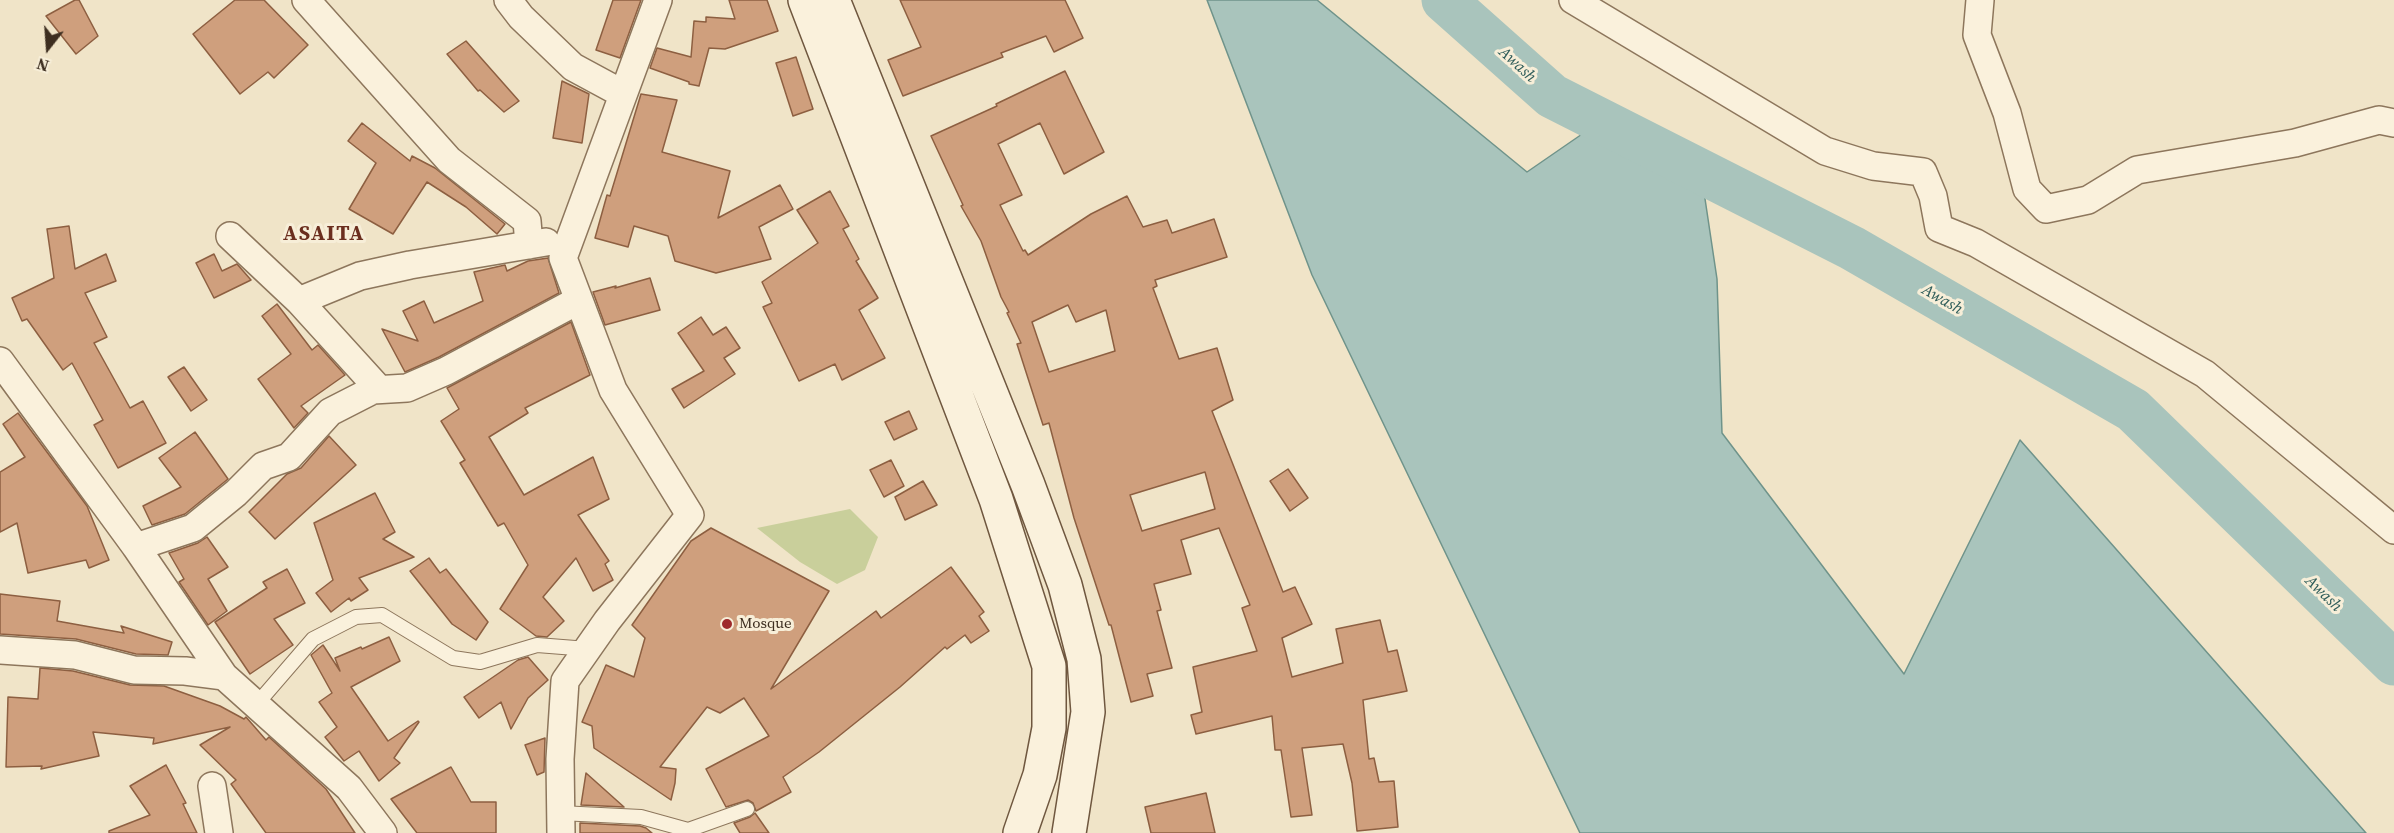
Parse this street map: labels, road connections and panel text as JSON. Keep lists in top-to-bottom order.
{
  "districts": ["ASAITA"],
  "water": ["Awash"],
  "places": ["Mosque"],
  "north": "bottom"
}
